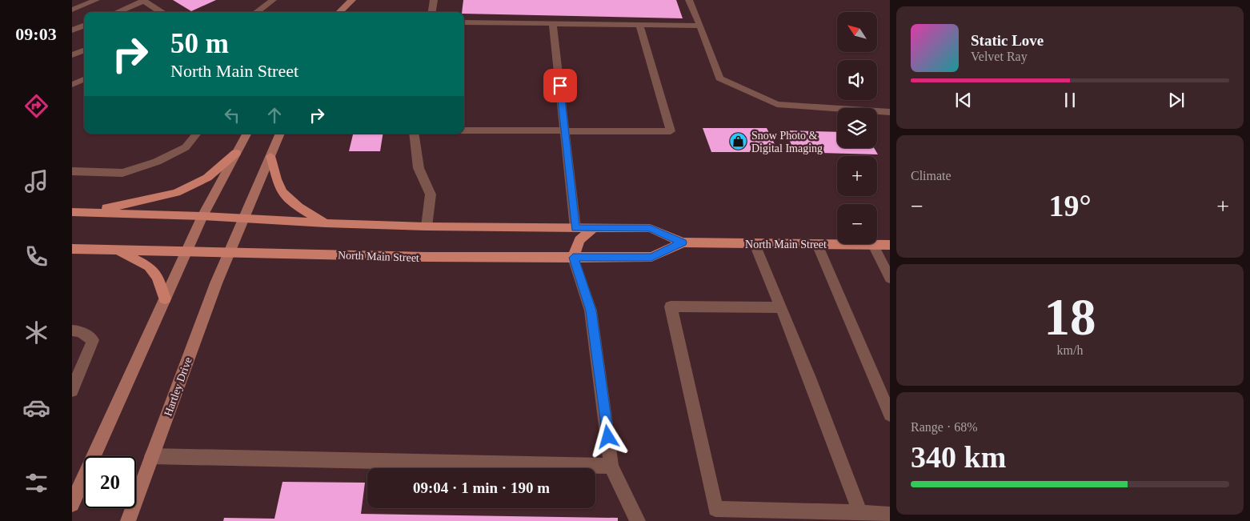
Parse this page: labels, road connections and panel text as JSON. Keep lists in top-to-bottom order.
{
  "streets": {
    "main road": ["North Main Street"],
    "street": ["Hartley Drive"]
  },
  "crossings": [
    ["North Main Street", "Hartley Drive"]
  ],
  "places": {
    "shop": ["Snow Photo & Digital Imaging"]
  },
  "north": "top left",
  "page": {
    "tabs": "09:03",
    "map_buttons": ["+", "−"],
    "turn": ["50 m", "North Main Street"],
    "song": ["Static Love", "Velvet Ray"],
    "tile": [
      "Climate",
      ["18", "km/h"],
      ["Range · 68%", "340 km"]
    ],
    "heat": ["−", "19°", "+"],
    "limit": "20",
    "trip": "09:04 · 1 min · 190 m"
  }
}
